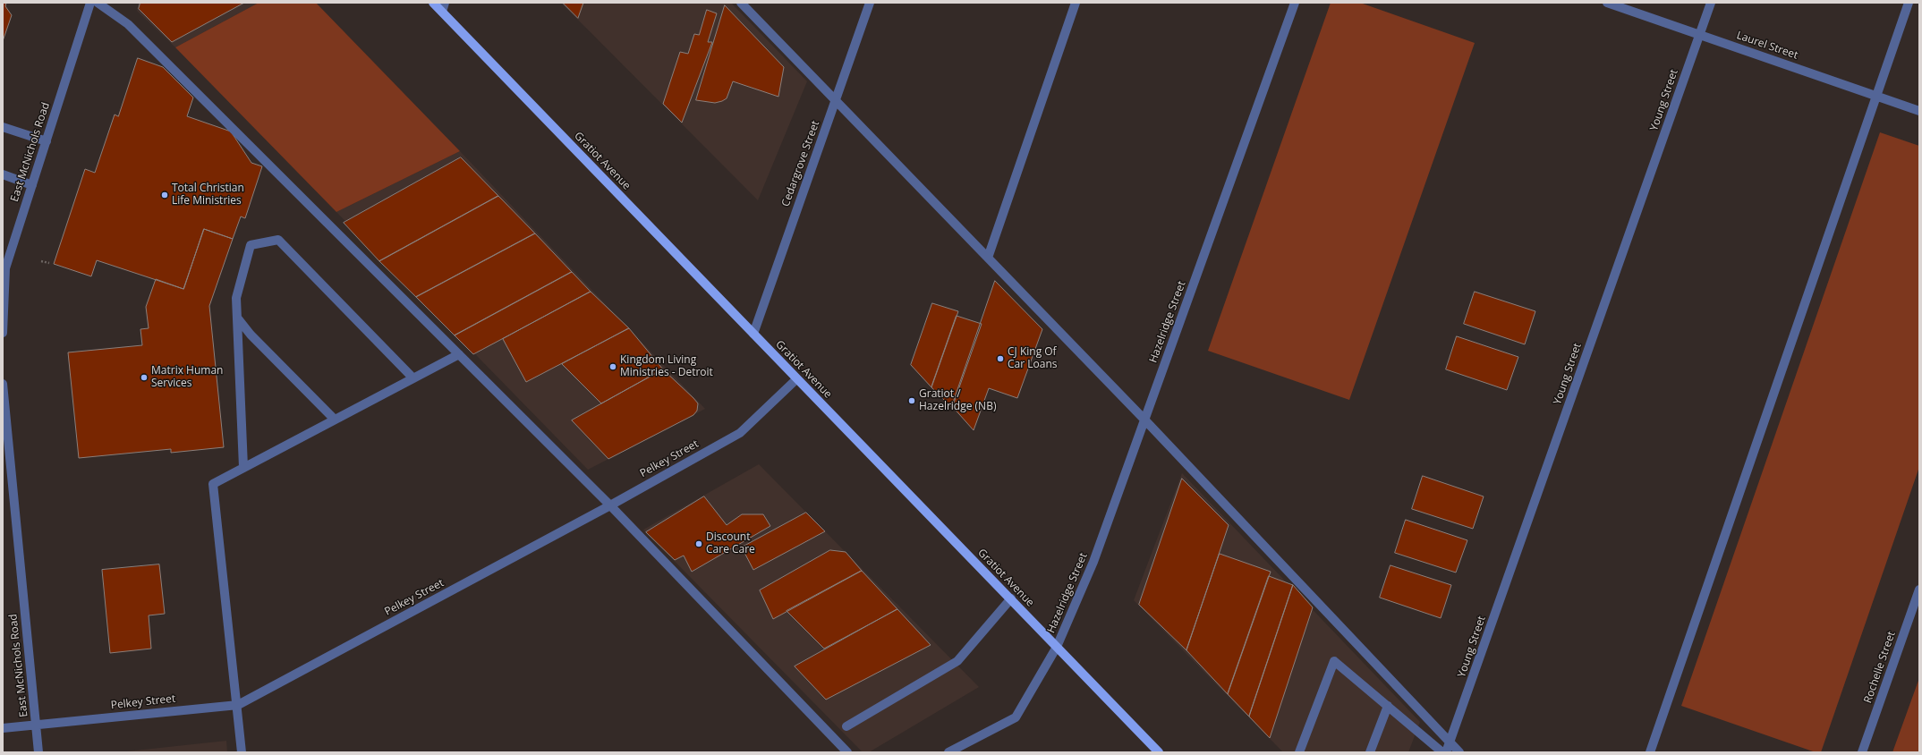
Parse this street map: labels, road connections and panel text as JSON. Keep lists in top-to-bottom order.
{
  "streets": {
    "main road": ["Gratiot Avenue"],
    "street": [
      "Laurel Street",
      "Young Street",
      "East McNichols Road",
      "Cedargrove Street",
      "Hazelridge Street",
      "Pelkey Street",
      "Rochelle Street"
    ]
  },
  "crossings": [
    ["Laurel Street", "Young Street"],
    ["East McNichols Road", "Pelkey Street"],
    ["Gratiot Avenue", "Cedargrove Street"],
    ["Gratiot Avenue", "Hazelridge Street"],
    ["Gratiot Avenue", "Pelkey Street"]
  ],
  "places": [
    "Total Christian Life Ministries",
    "CJ King Of Car Loans",
    "Kingdom Living Ministries - Detroit",
    "Matrix Human Services",
    "Gratiot / Hazelridge (NB)",
    "Discount Care Care"
  ]
}
